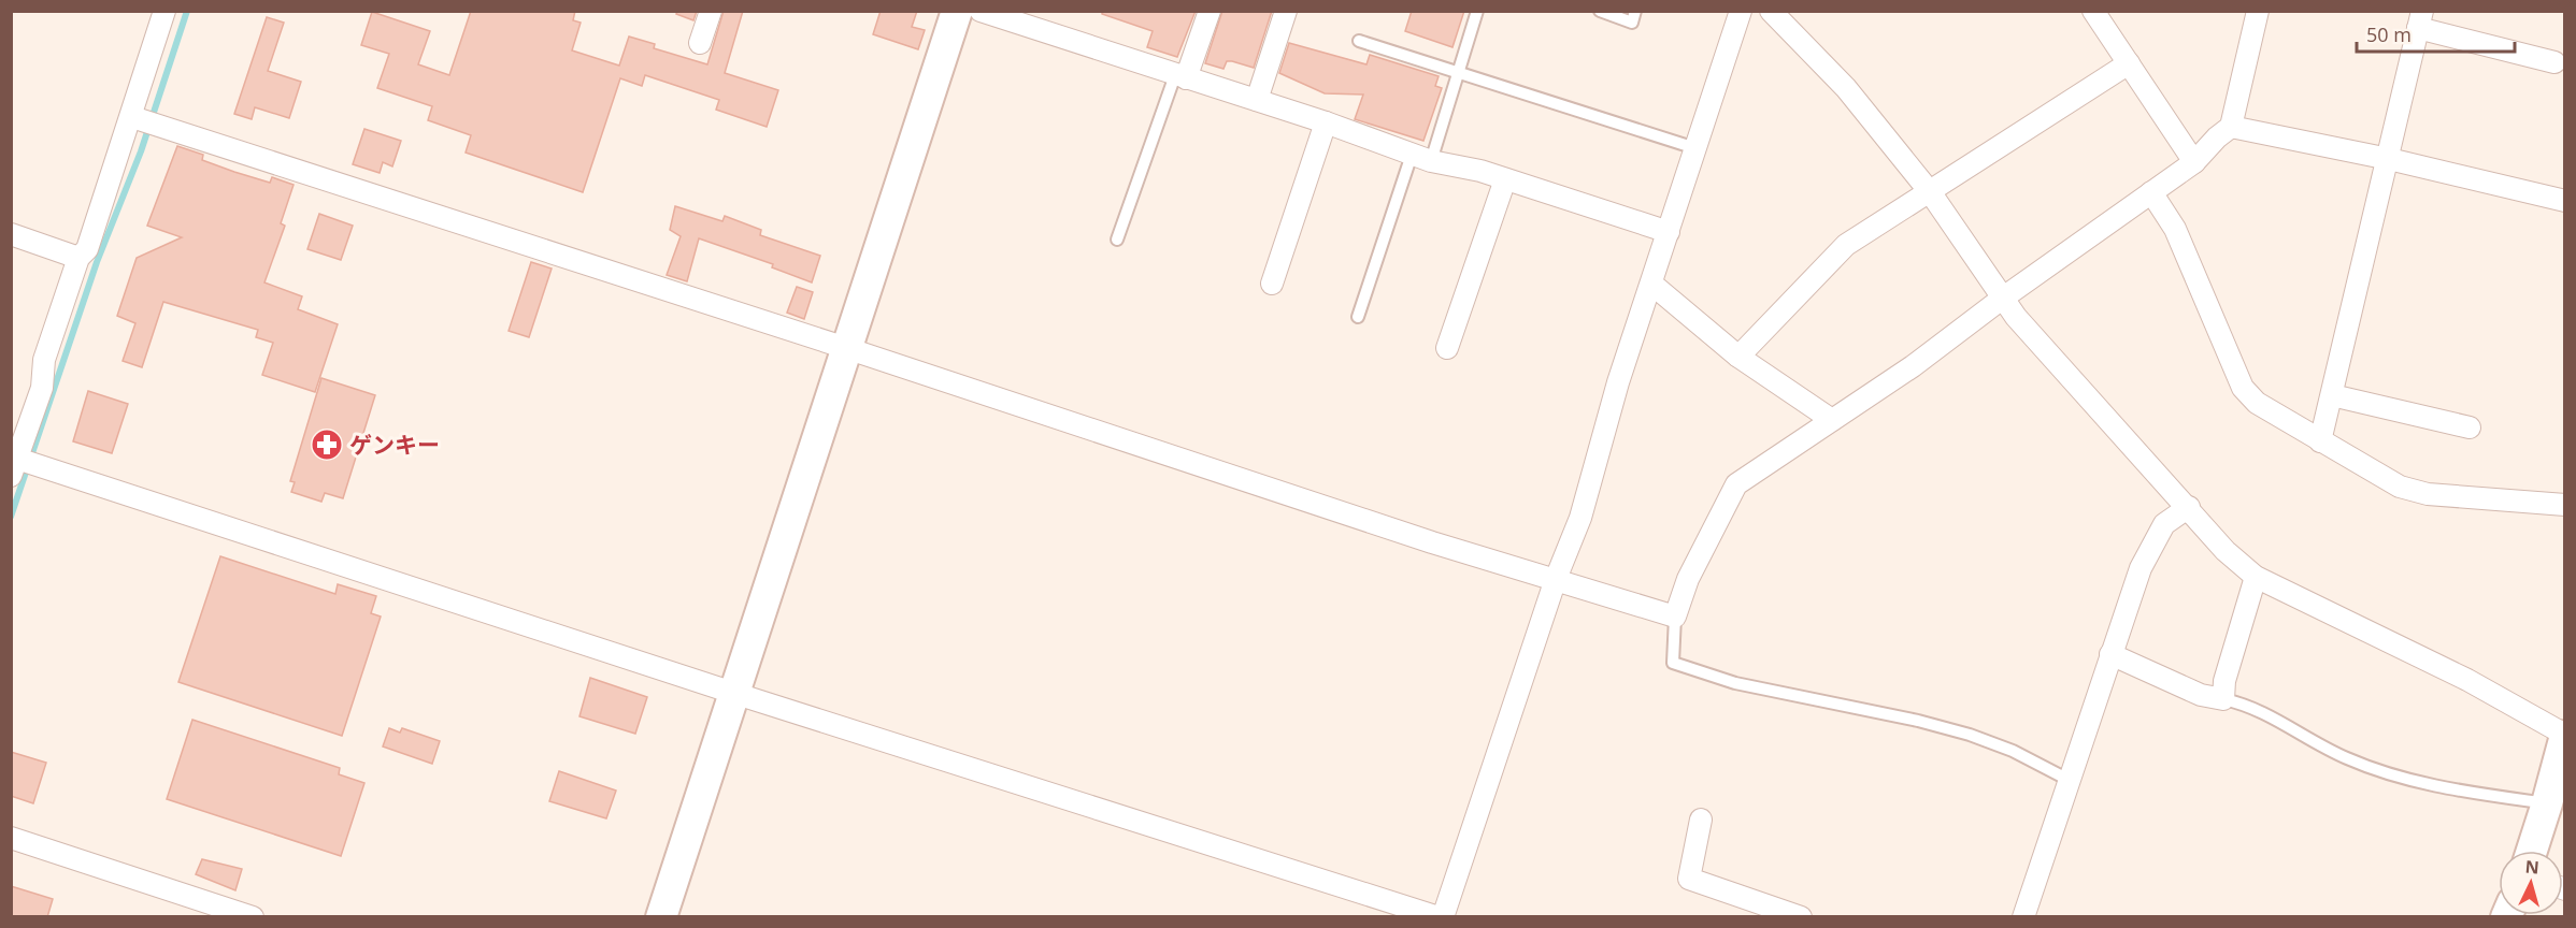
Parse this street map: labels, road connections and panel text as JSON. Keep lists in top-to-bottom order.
{
  "places": {
    "pharmacy": ["ゲンキー"]
  },
  "scale_bar": "50 m",
  "north": "top"
}
